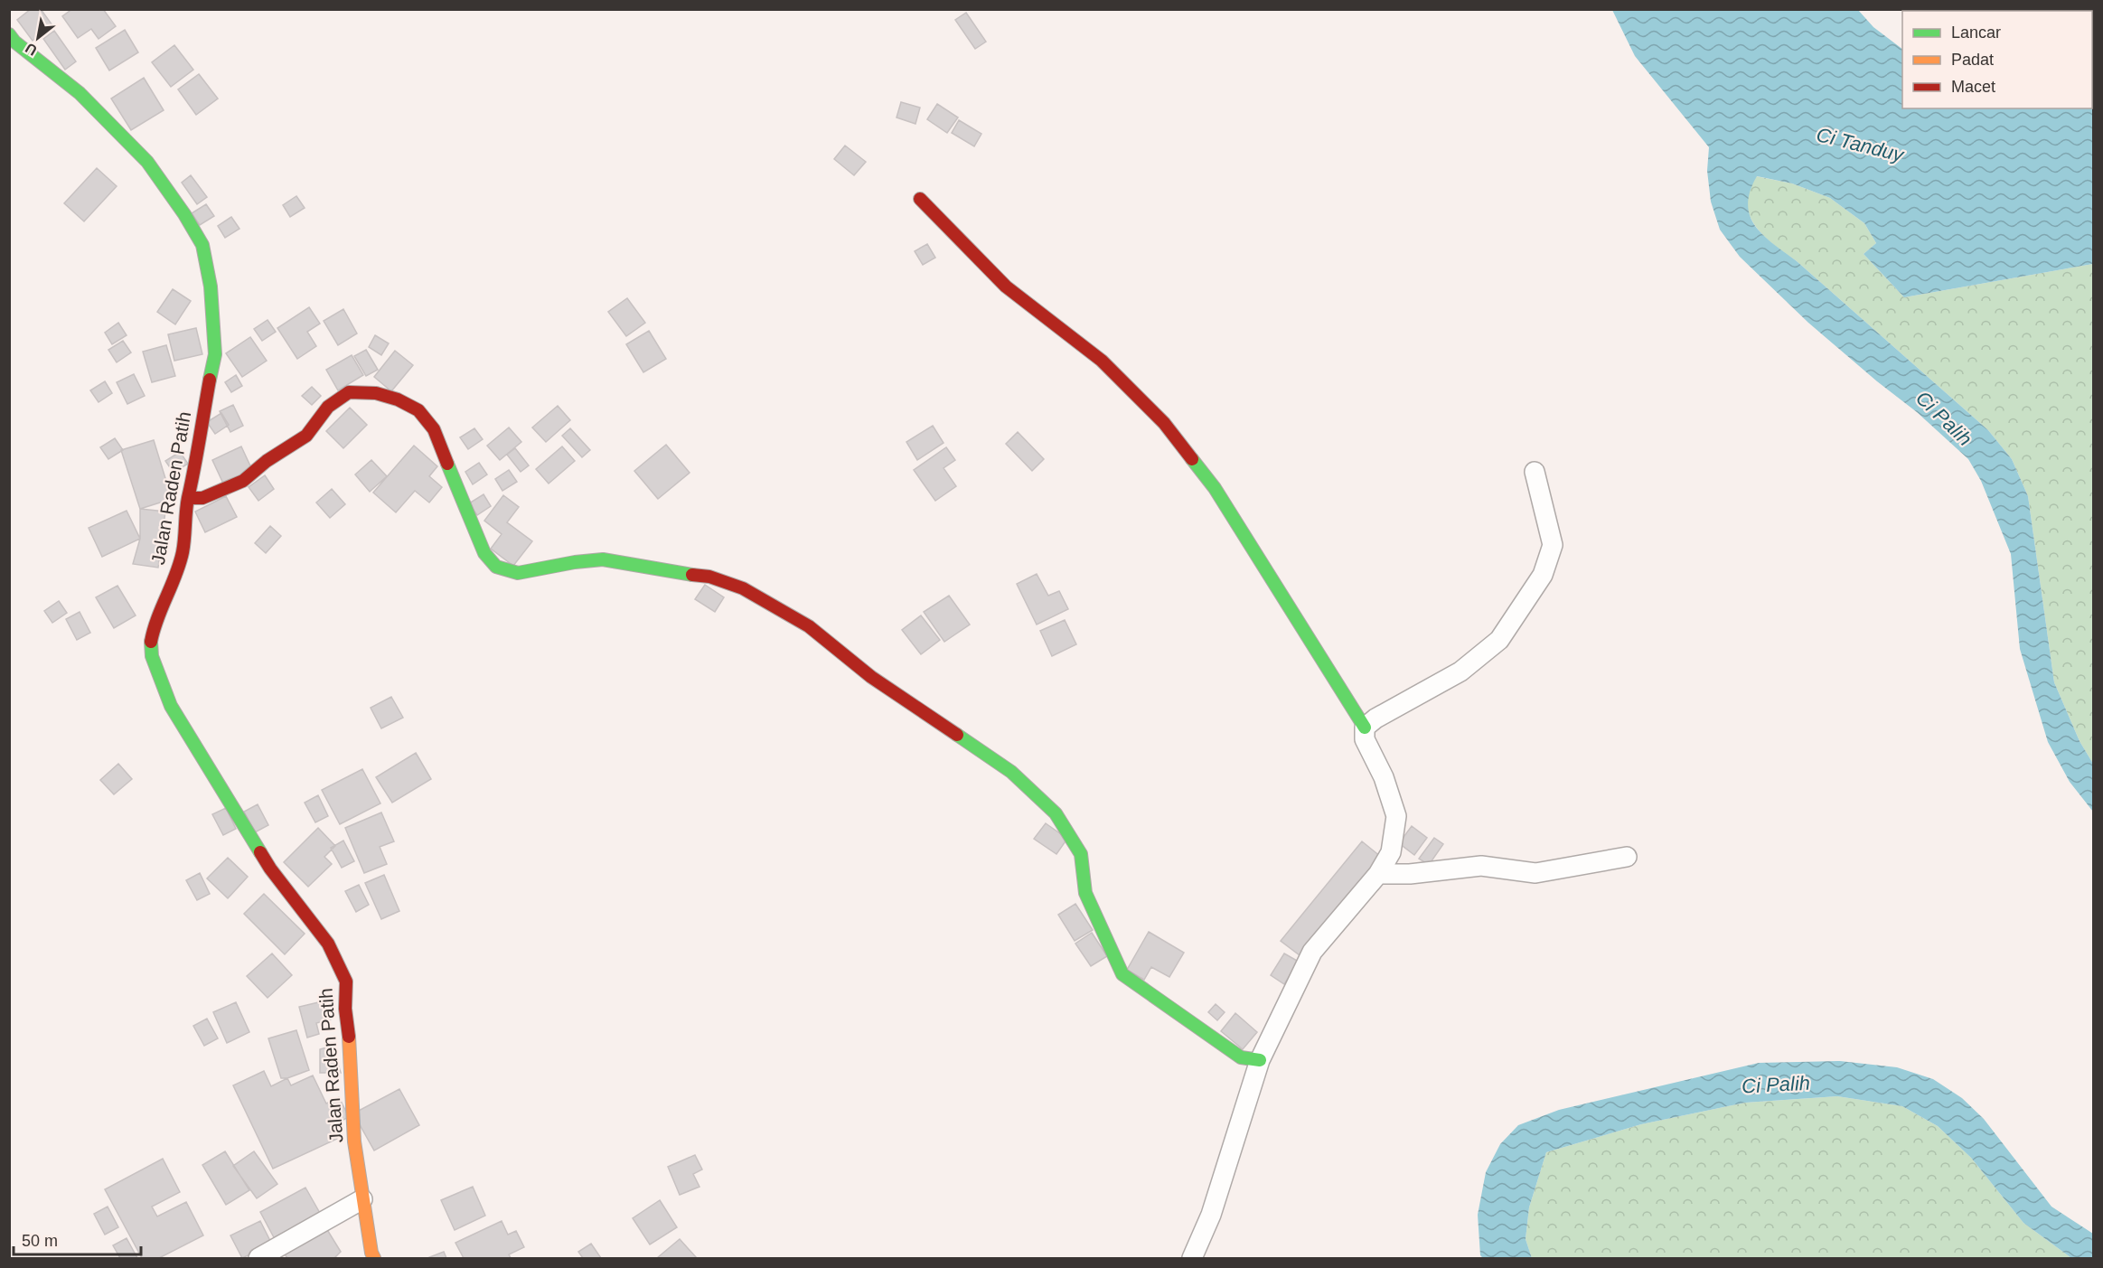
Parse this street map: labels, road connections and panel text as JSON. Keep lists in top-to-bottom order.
{
  "streets": {
    "street": ["Jalan Raden Patih"]
  },
  "water": ["Ci Tanduy", "Ci Palih"],
  "legend": ["Lancar", "Padat", "Macet"],
  "scale_bar": "50 m",
  "north": "bottom left"
}
